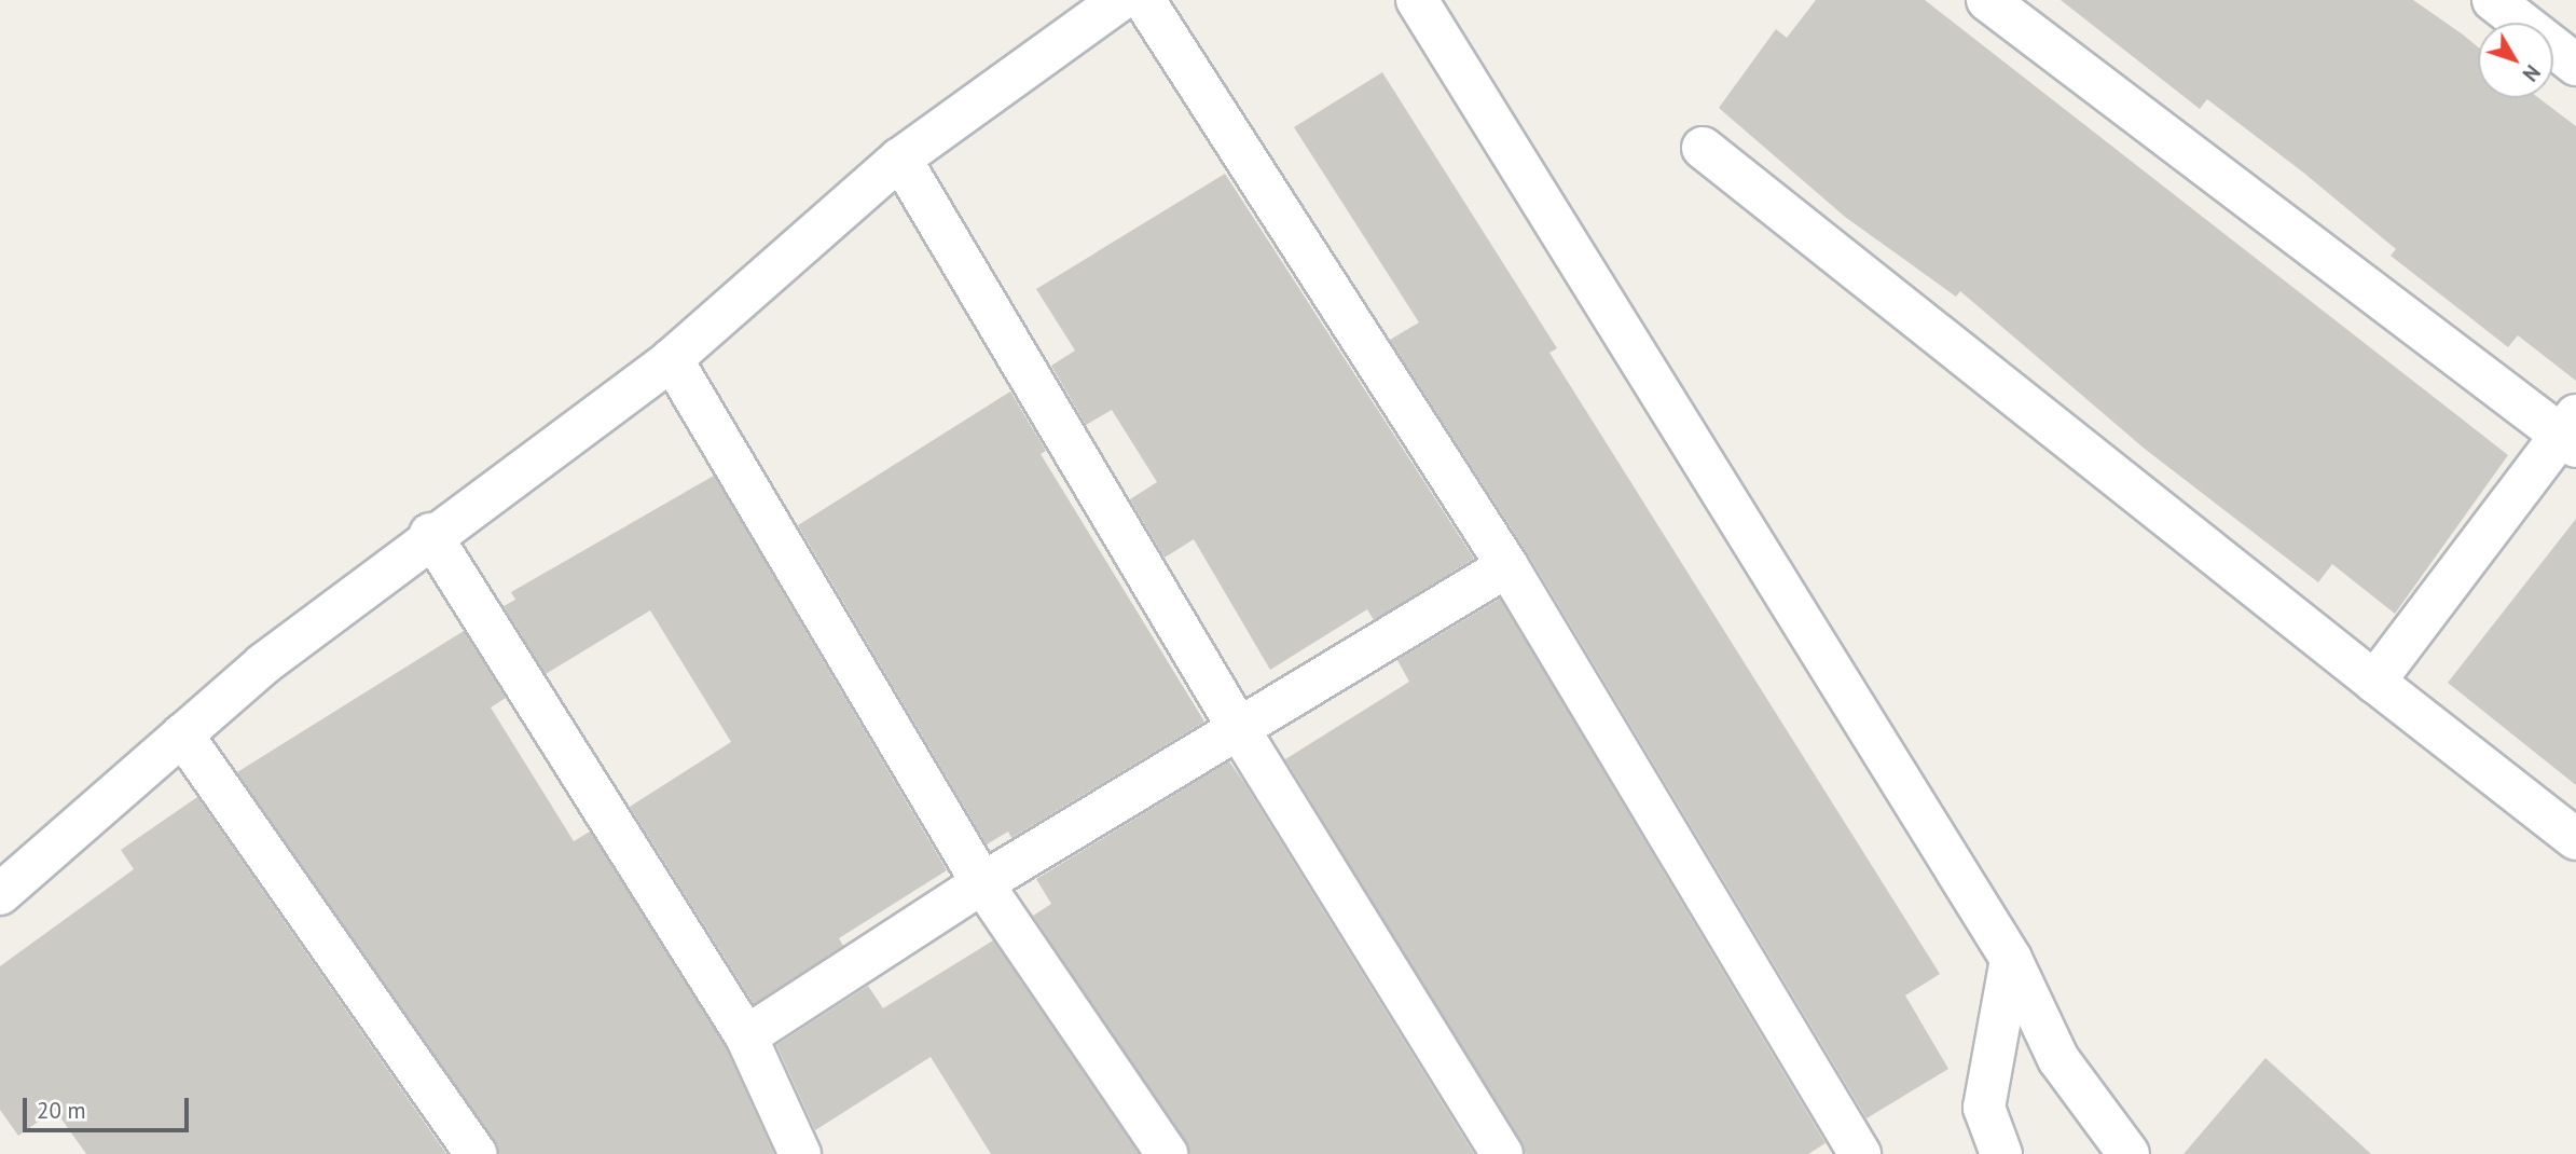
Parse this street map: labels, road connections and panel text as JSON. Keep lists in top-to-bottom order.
{
  "scale_bar": "20 m",
  "north": "bottom right"
}
